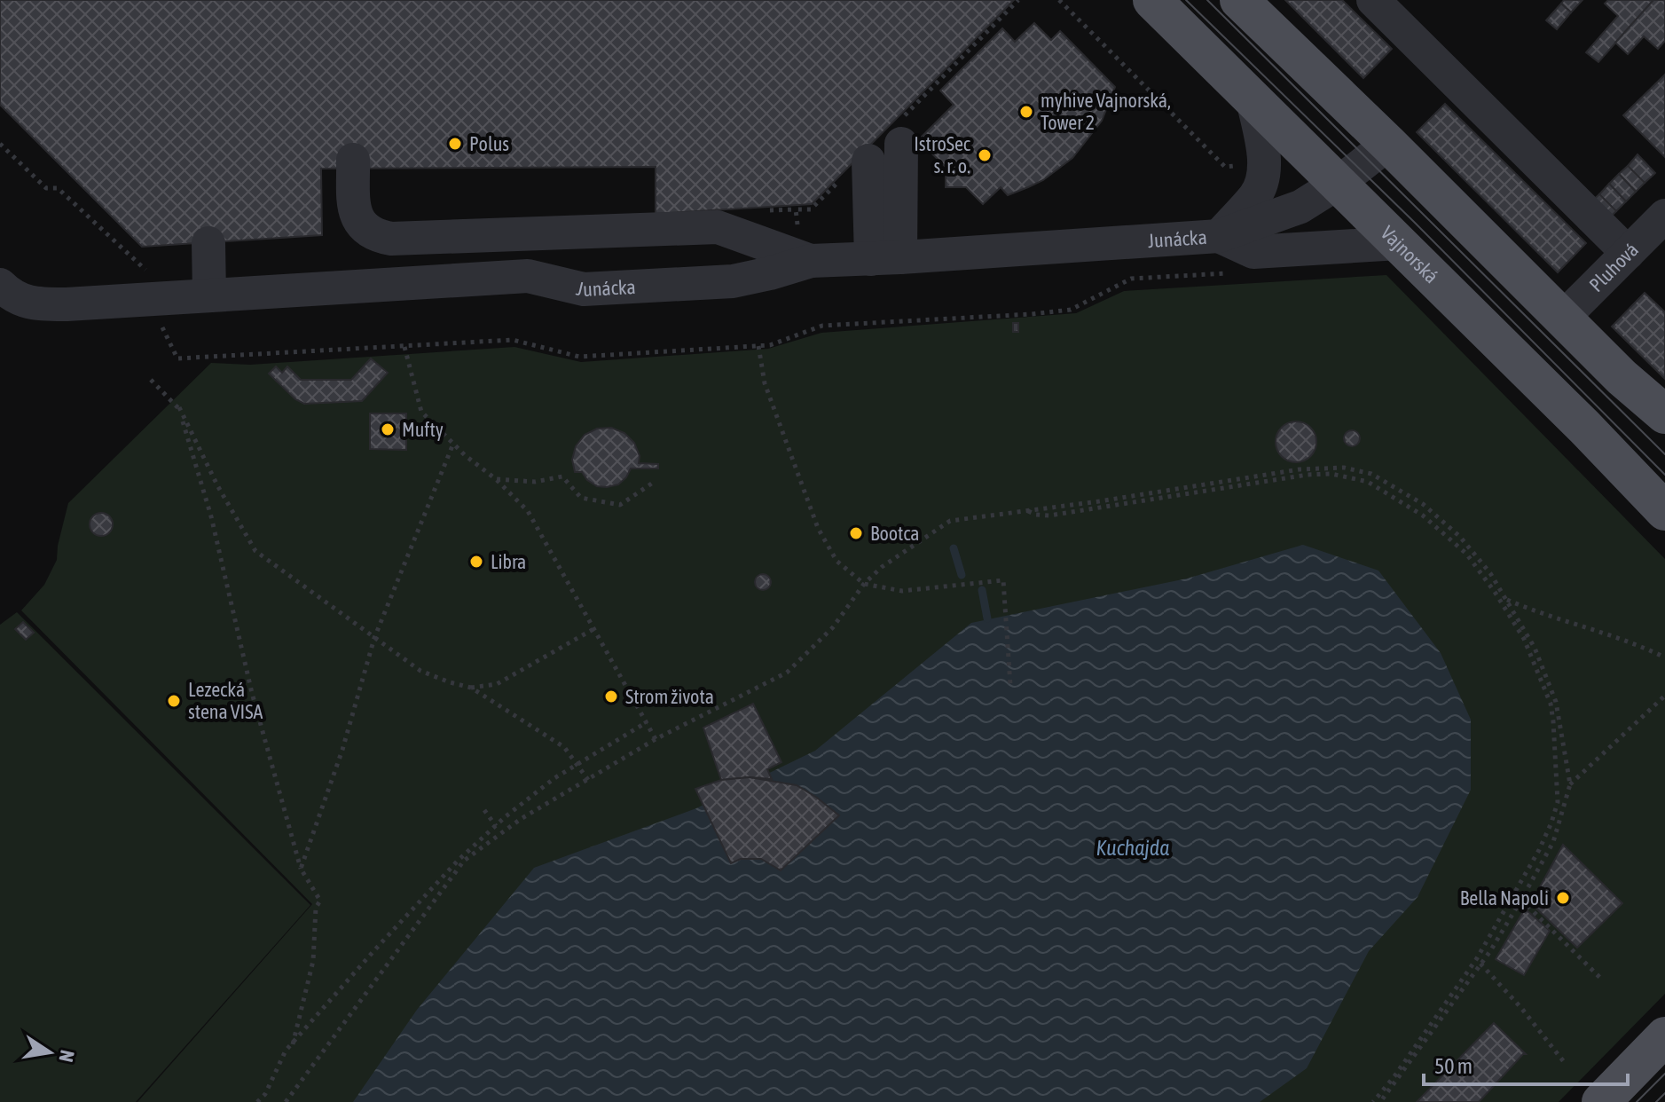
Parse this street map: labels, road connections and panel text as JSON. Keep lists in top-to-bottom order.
{
  "streets": {
    "main road": ["Vajnorská"],
    "street": ["Junácka", "Pluhová"]
  },
  "crossings": [
    ["Junácka", "Vajnorská"]
  ],
  "water": ["Kuchajda"],
  "places": [
    "myhive Vajnorská, Tower 2",
    "Polus",
    "IstroSec s. r. o.",
    "Mufty",
    "Bootca",
    "Libra",
    "Strom života",
    "Lezecká stena VISA",
    "Bella Napoli"
  ],
  "scale_bar": "50 m",
  "north": "right"
}
